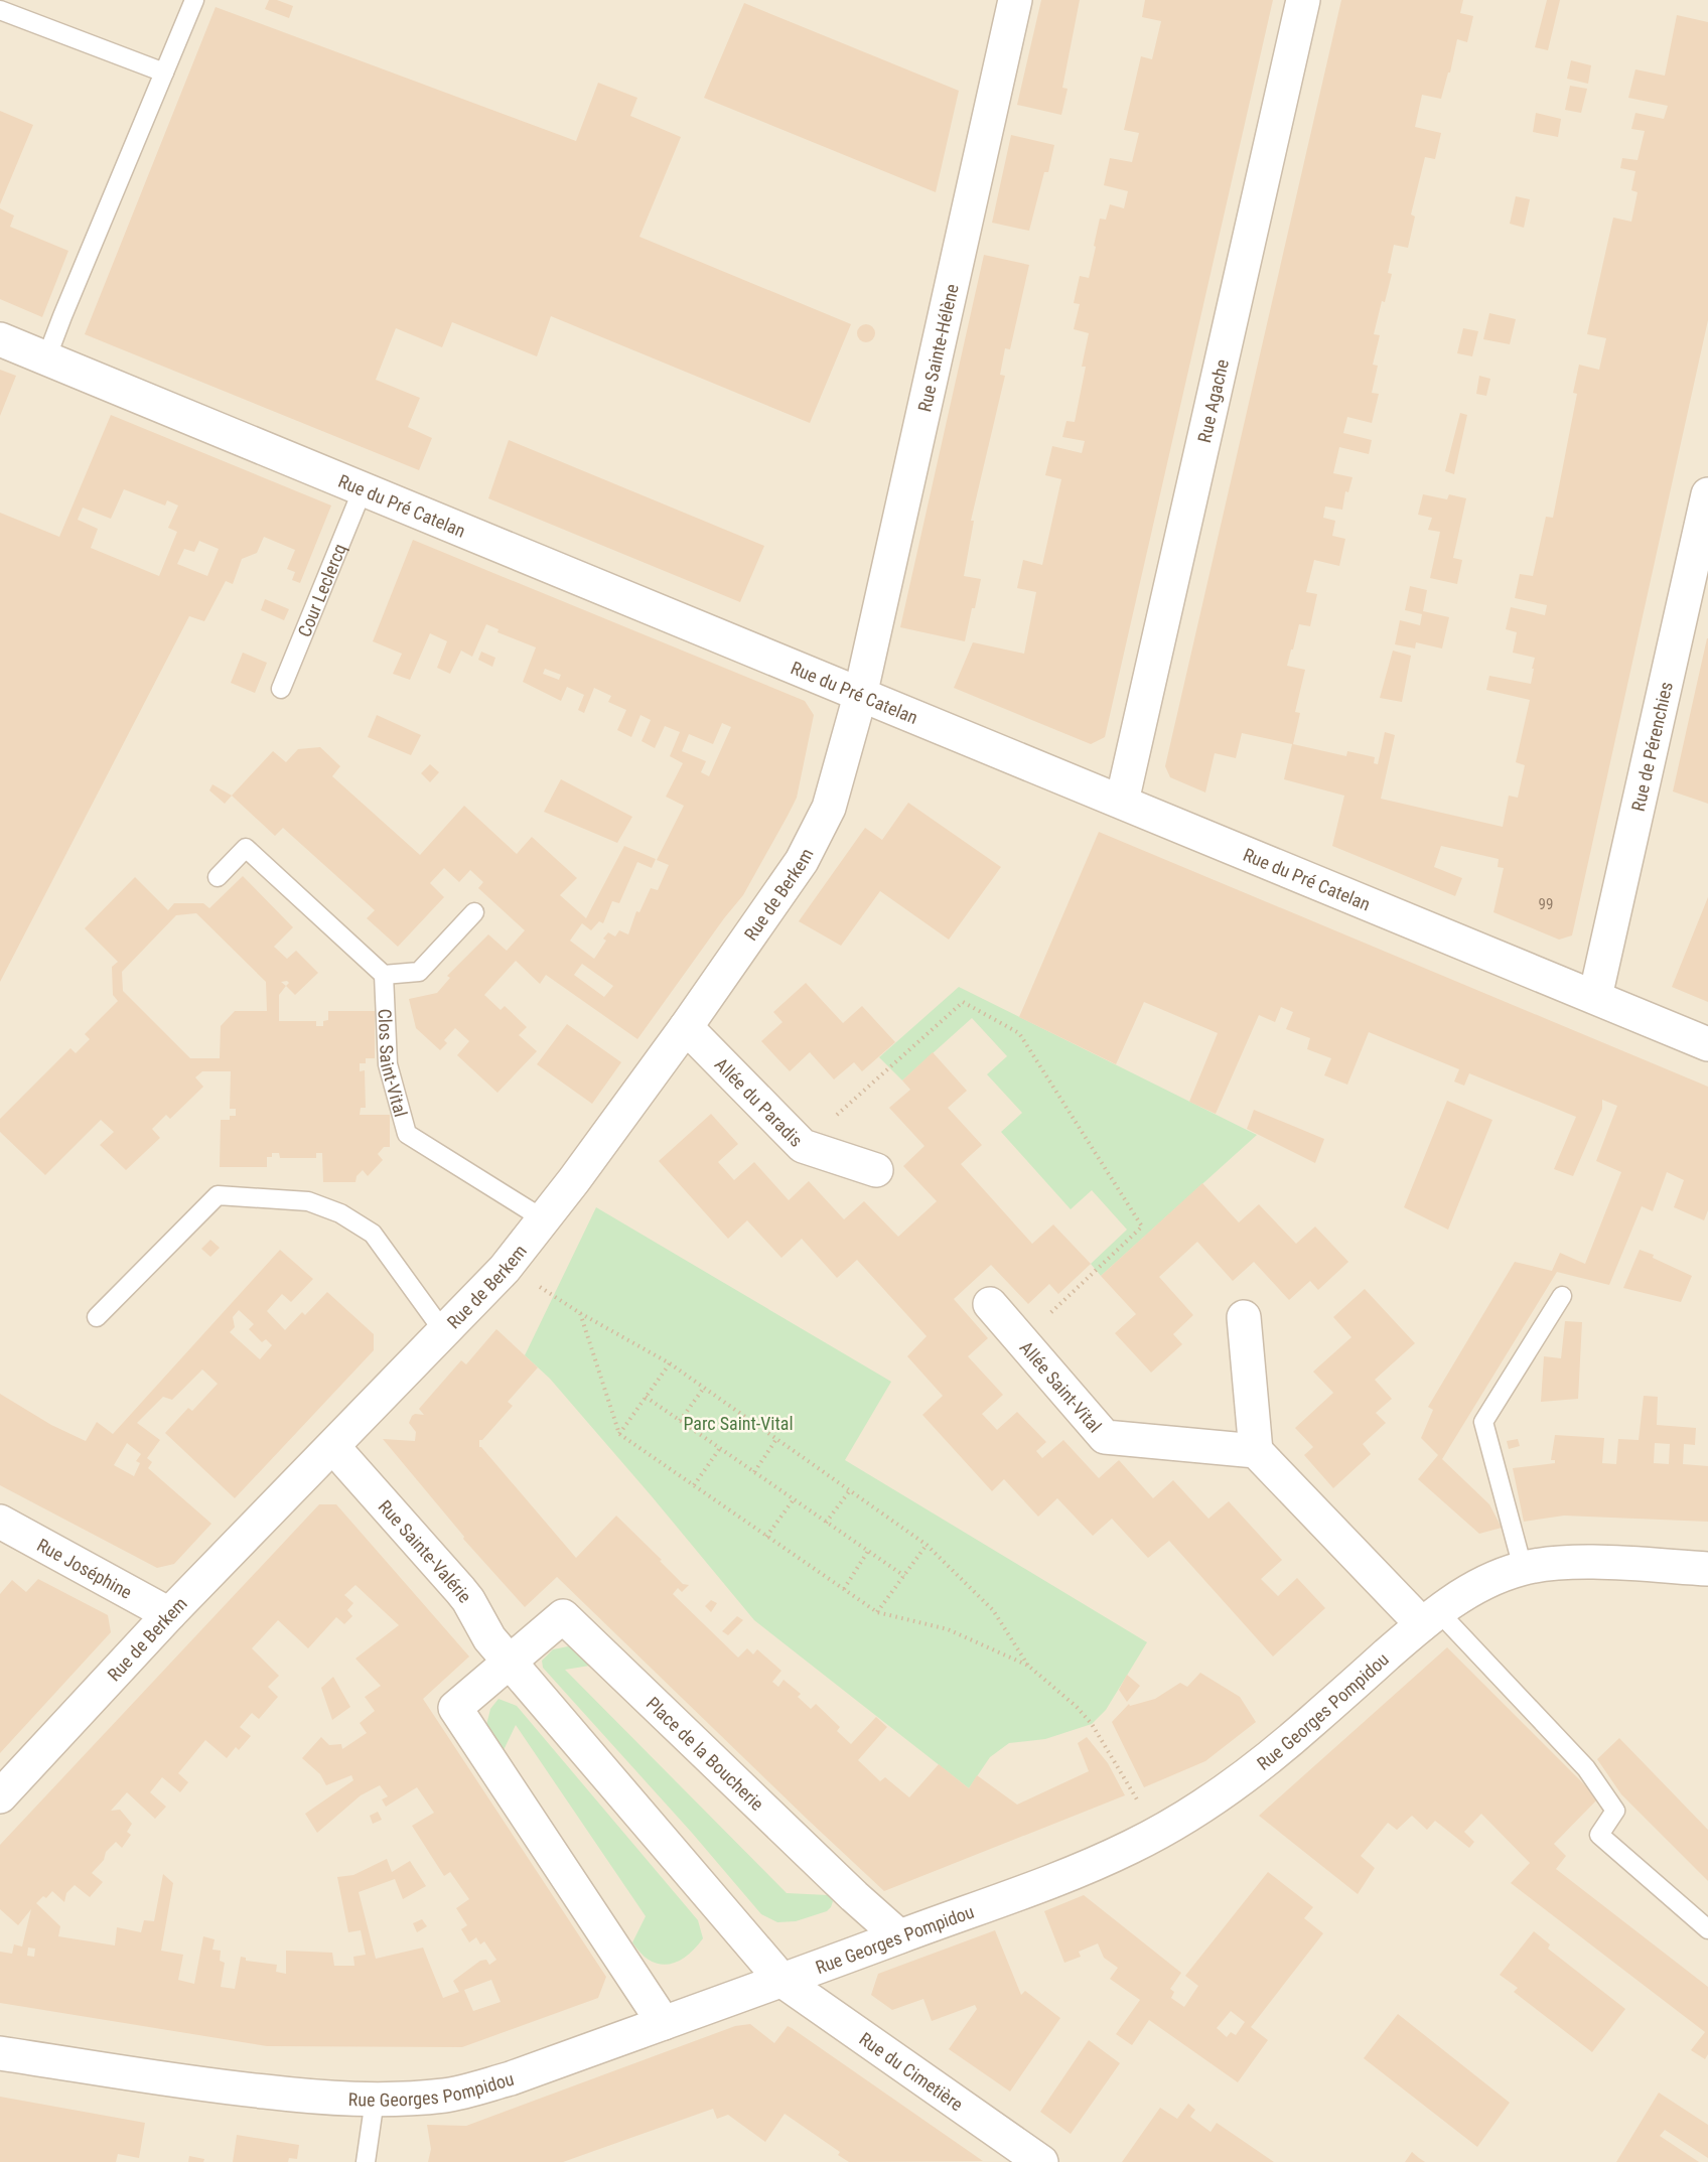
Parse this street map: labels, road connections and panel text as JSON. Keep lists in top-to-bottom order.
{
  "streets": {
    "street": [
      "Rue Sainte-Hélène",
      "Rue Agache",
      "Rue du Pré Catelan",
      "Rue de Pérenchies",
      "Rue de Berkem",
      "Allée du Paradis",
      "Allée Saint-Vital",
      "Rue Sainte-Valérie",
      "Rue Joséphine",
      "Rue Georges Pompidou",
      "Place de la Boucherie",
      "Rue du Cimetière"
    ],
    "lane": ["Cour Leclercq", "Clos Saint-Vital"]
  },
  "crossings": [
    ["Rue Sainte-Hélène", "Rue du Pré Catelan"],
    ["Rue Sainte-Hélène", "Rue de Berkem"],
    ["Rue Agache", "Rue du Pré Catelan"],
    ["Rue du Pré Catelan", "Cour Leclercq"],
    ["Rue du Pré Catelan", "Rue de Pérenchies"],
    ["Rue du Pré Catelan", "Rue de Berkem"],
    ["Rue de Berkem", "Clos Saint-Vital"],
    ["Rue de Berkem", "Allée du Paradis"],
    ["Rue de Berkem", "Rue Sainte-Valérie"],
    ["Rue de Berkem", "Rue Joséphine"],
    ["Rue Sainte-Valérie", "Place de la Boucherie"],
    ["Rue Georges Pompidou", "Place de la Boucherie"],
    ["Rue Georges Pompidou", "Rue du Cimetière"]
  ],
  "parks": ["Parc Saint-Vital"],
  "house_numbers": ["99"]
}
